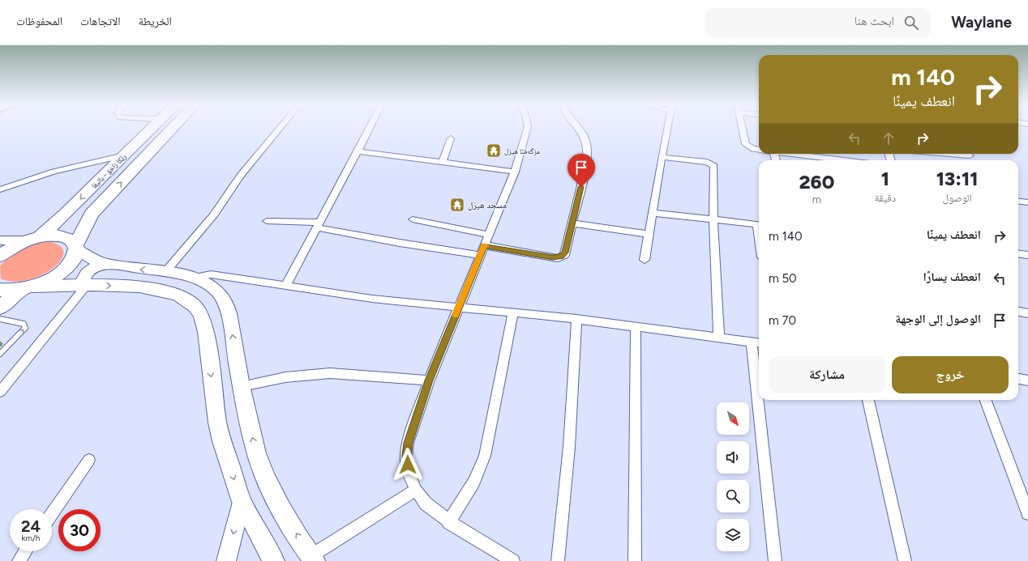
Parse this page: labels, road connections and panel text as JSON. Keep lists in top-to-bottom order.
{
  "streets": {
    "highway": ["رێکا زاخۆ - باتیفا"]
  },
  "places": {
    "temple": ["مزگەفتا هیزل", "مسجد هيزل"]
  },
  "north": "bottom right",
  "page": {
    "header": "Waylane",
    "search": "ابحث هنا",
    "nav": ["الخريطة", "الاتجاهات", "المحفوظات"],
    "turn": ["140 m", "انعطف يمينًا"],
    "eta": [
      "13:11",
      "الوصول",
      "1",
      "دقيقة",
      "260",
      "m"
    ],
    "list": [
      {
        "name": "انعطف يمينًا",
        "value": "140 m"
      },
      {
        "name": "انعطف يسارًا",
        "value": "50 m"
      },
      {
        "name": "الوصول إلى الوجهة",
        "value": "70 m"
      }
    ],
    "buttons": ["خروج", "مشاركة"],
    "speed": "24 km/h",
    "limit": "30"
  }
}
